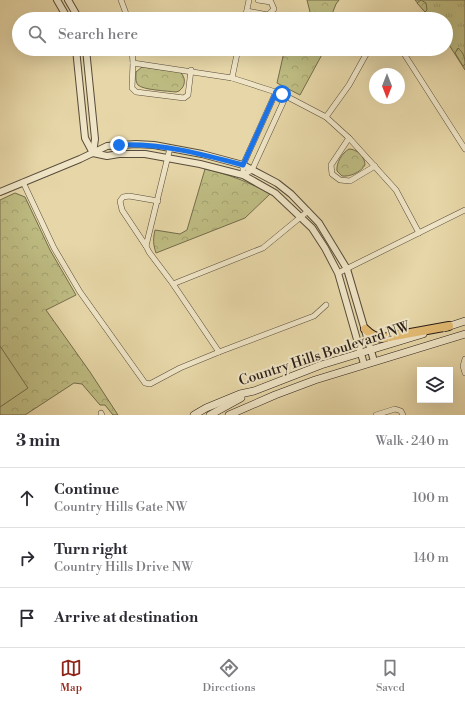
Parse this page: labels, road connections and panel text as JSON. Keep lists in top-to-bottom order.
{
  "streets": {
    "main road": ["Country Hills Boulevard NW"]
  },
  "north": "bottom",
  "page": {
    "search": "Search here",
    "heading": ["3 min", "Walk · 240 m"],
    "list": [
      ["Continue", "Country Hills Gate NW", "100 m"],
      ["Turn right", "Country Hills Drive NW", "140 m"],
      "Arrive at destination"
    ],
    "nav": ["Map", "Directions", "Saved"]
  }
}
